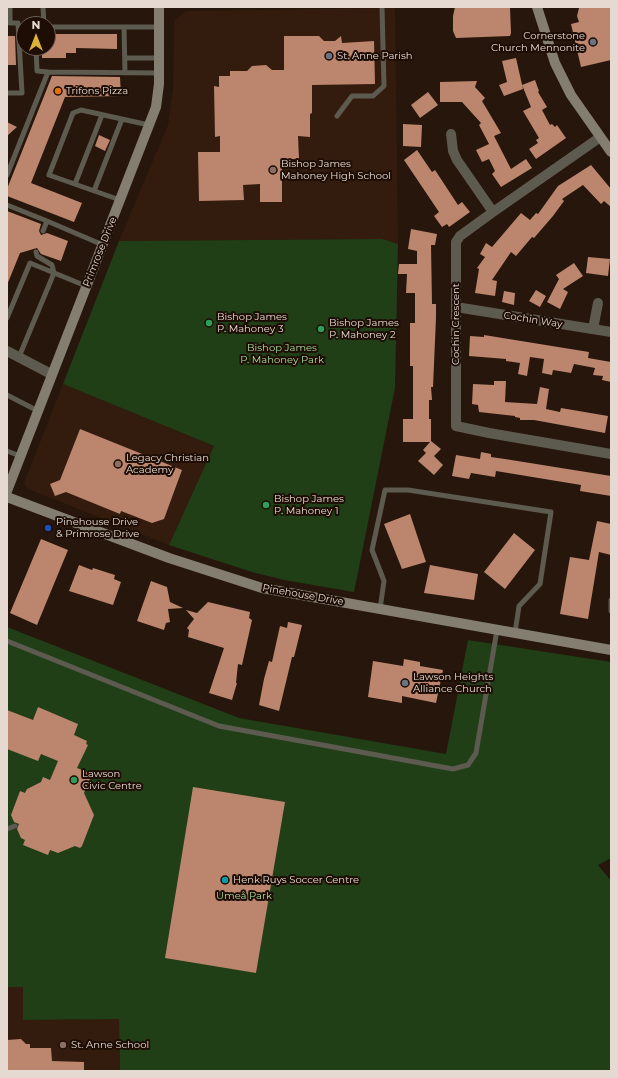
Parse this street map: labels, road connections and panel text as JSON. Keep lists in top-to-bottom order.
{
  "streets": {
    "street": [
      "Primrose Drive",
      "Cochin Way",
      "Cochin Crescent",
      "Pinehouse Drive"
    ]
  },
  "crossings": [
    ["Cochin Way", "Cochin Crescent"]
  ],
  "parks": ["Bishop James P. Mahoney Park", "Umeå Park"],
  "places": [
    "Cornerstone Church Mennonite",
    "St. Anne Parish",
    "Trifons Pizza",
    "Bishop James Mahoney High School",
    "Bishop James P. Mahoney 3",
    "Bishop James P. Mahoney 2",
    "Legacy Christian Academy",
    "Bishop James P. Mahoney 1",
    "Pinehouse Drive & Primrose Drive",
    "Lawson Heights Alliance Church",
    "Lawson Civic Centre",
    "Henk Ruys Soccer Centre",
    "St. Anne School"
  ],
  "north": "top"
}
